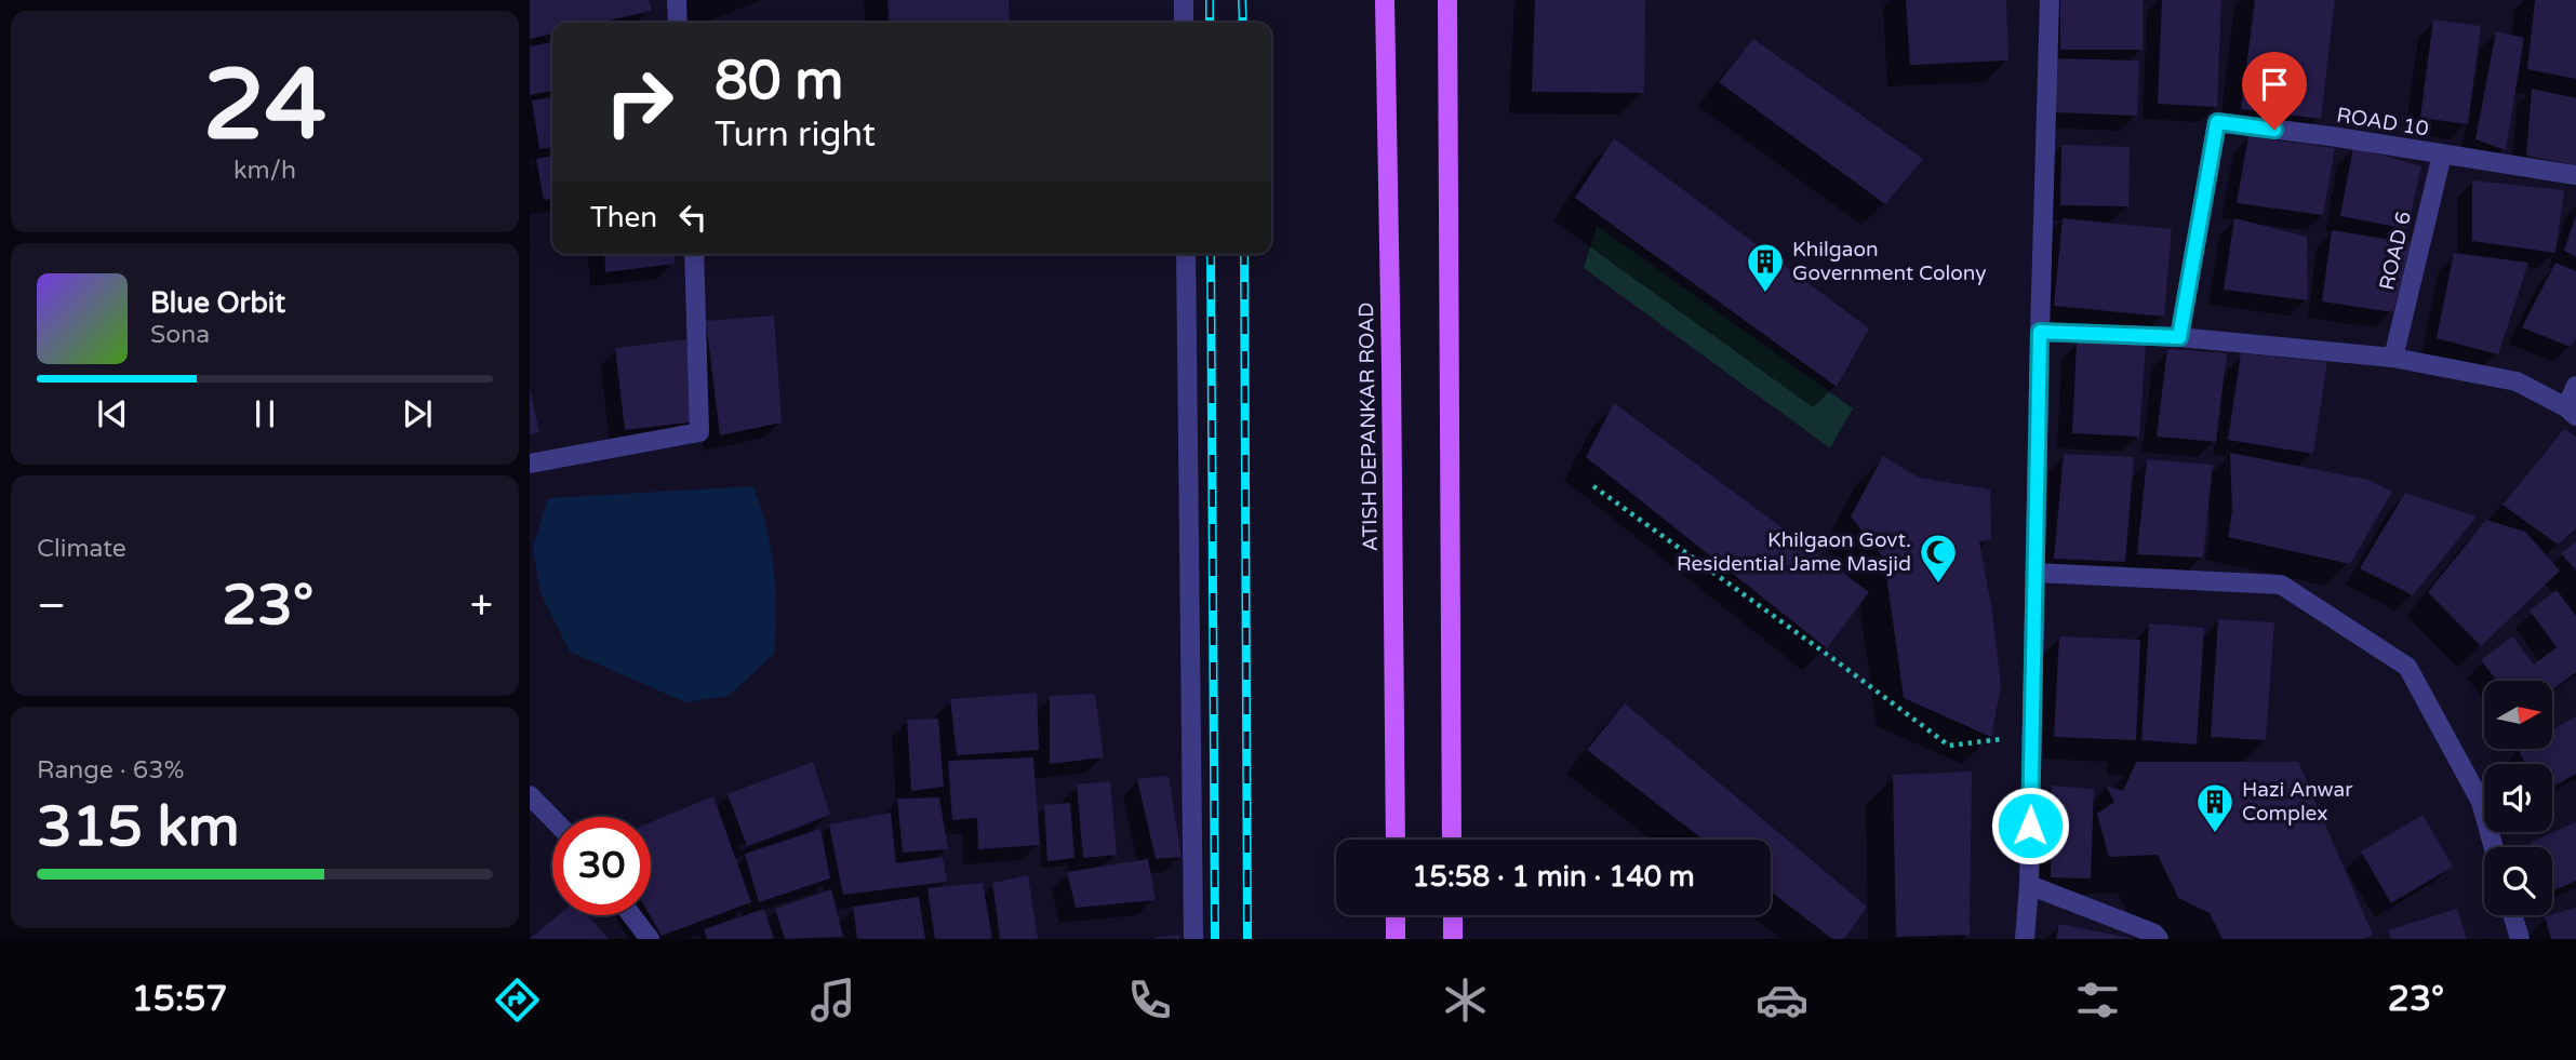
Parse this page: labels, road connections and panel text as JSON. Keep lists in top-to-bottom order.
{
  "streets": {
    "main road": ["ATISH DEPANKAR ROAD"],
    "street": ["ROAD 10", "ROAD 6"]
  },
  "crossings": [
    ["ROAD 10", "ROAD 6"]
  ],
  "places": {
    "building": ["Khilgaon Government Colony", "Hazi Anwar Complex"],
    "mosque": ["Khilgaon Govt. Residential Jame Masjid"]
  },
  "north": "right",
  "page": {
    "tile": [
      ["24", "km/h"],
      "Climate",
      ["Range · 63%", "315 km"]
    ],
    "turn": ["80 m", "Turn right"],
    "then": "Then",
    "song": ["Blue Orbit", "Sona"],
    "heat": ["−", "23°", "+"],
    "limit": "30",
    "trip": "15:58 · 1 min · 140 m",
    "tabs": ["15:57", "23°"]
  }
}
